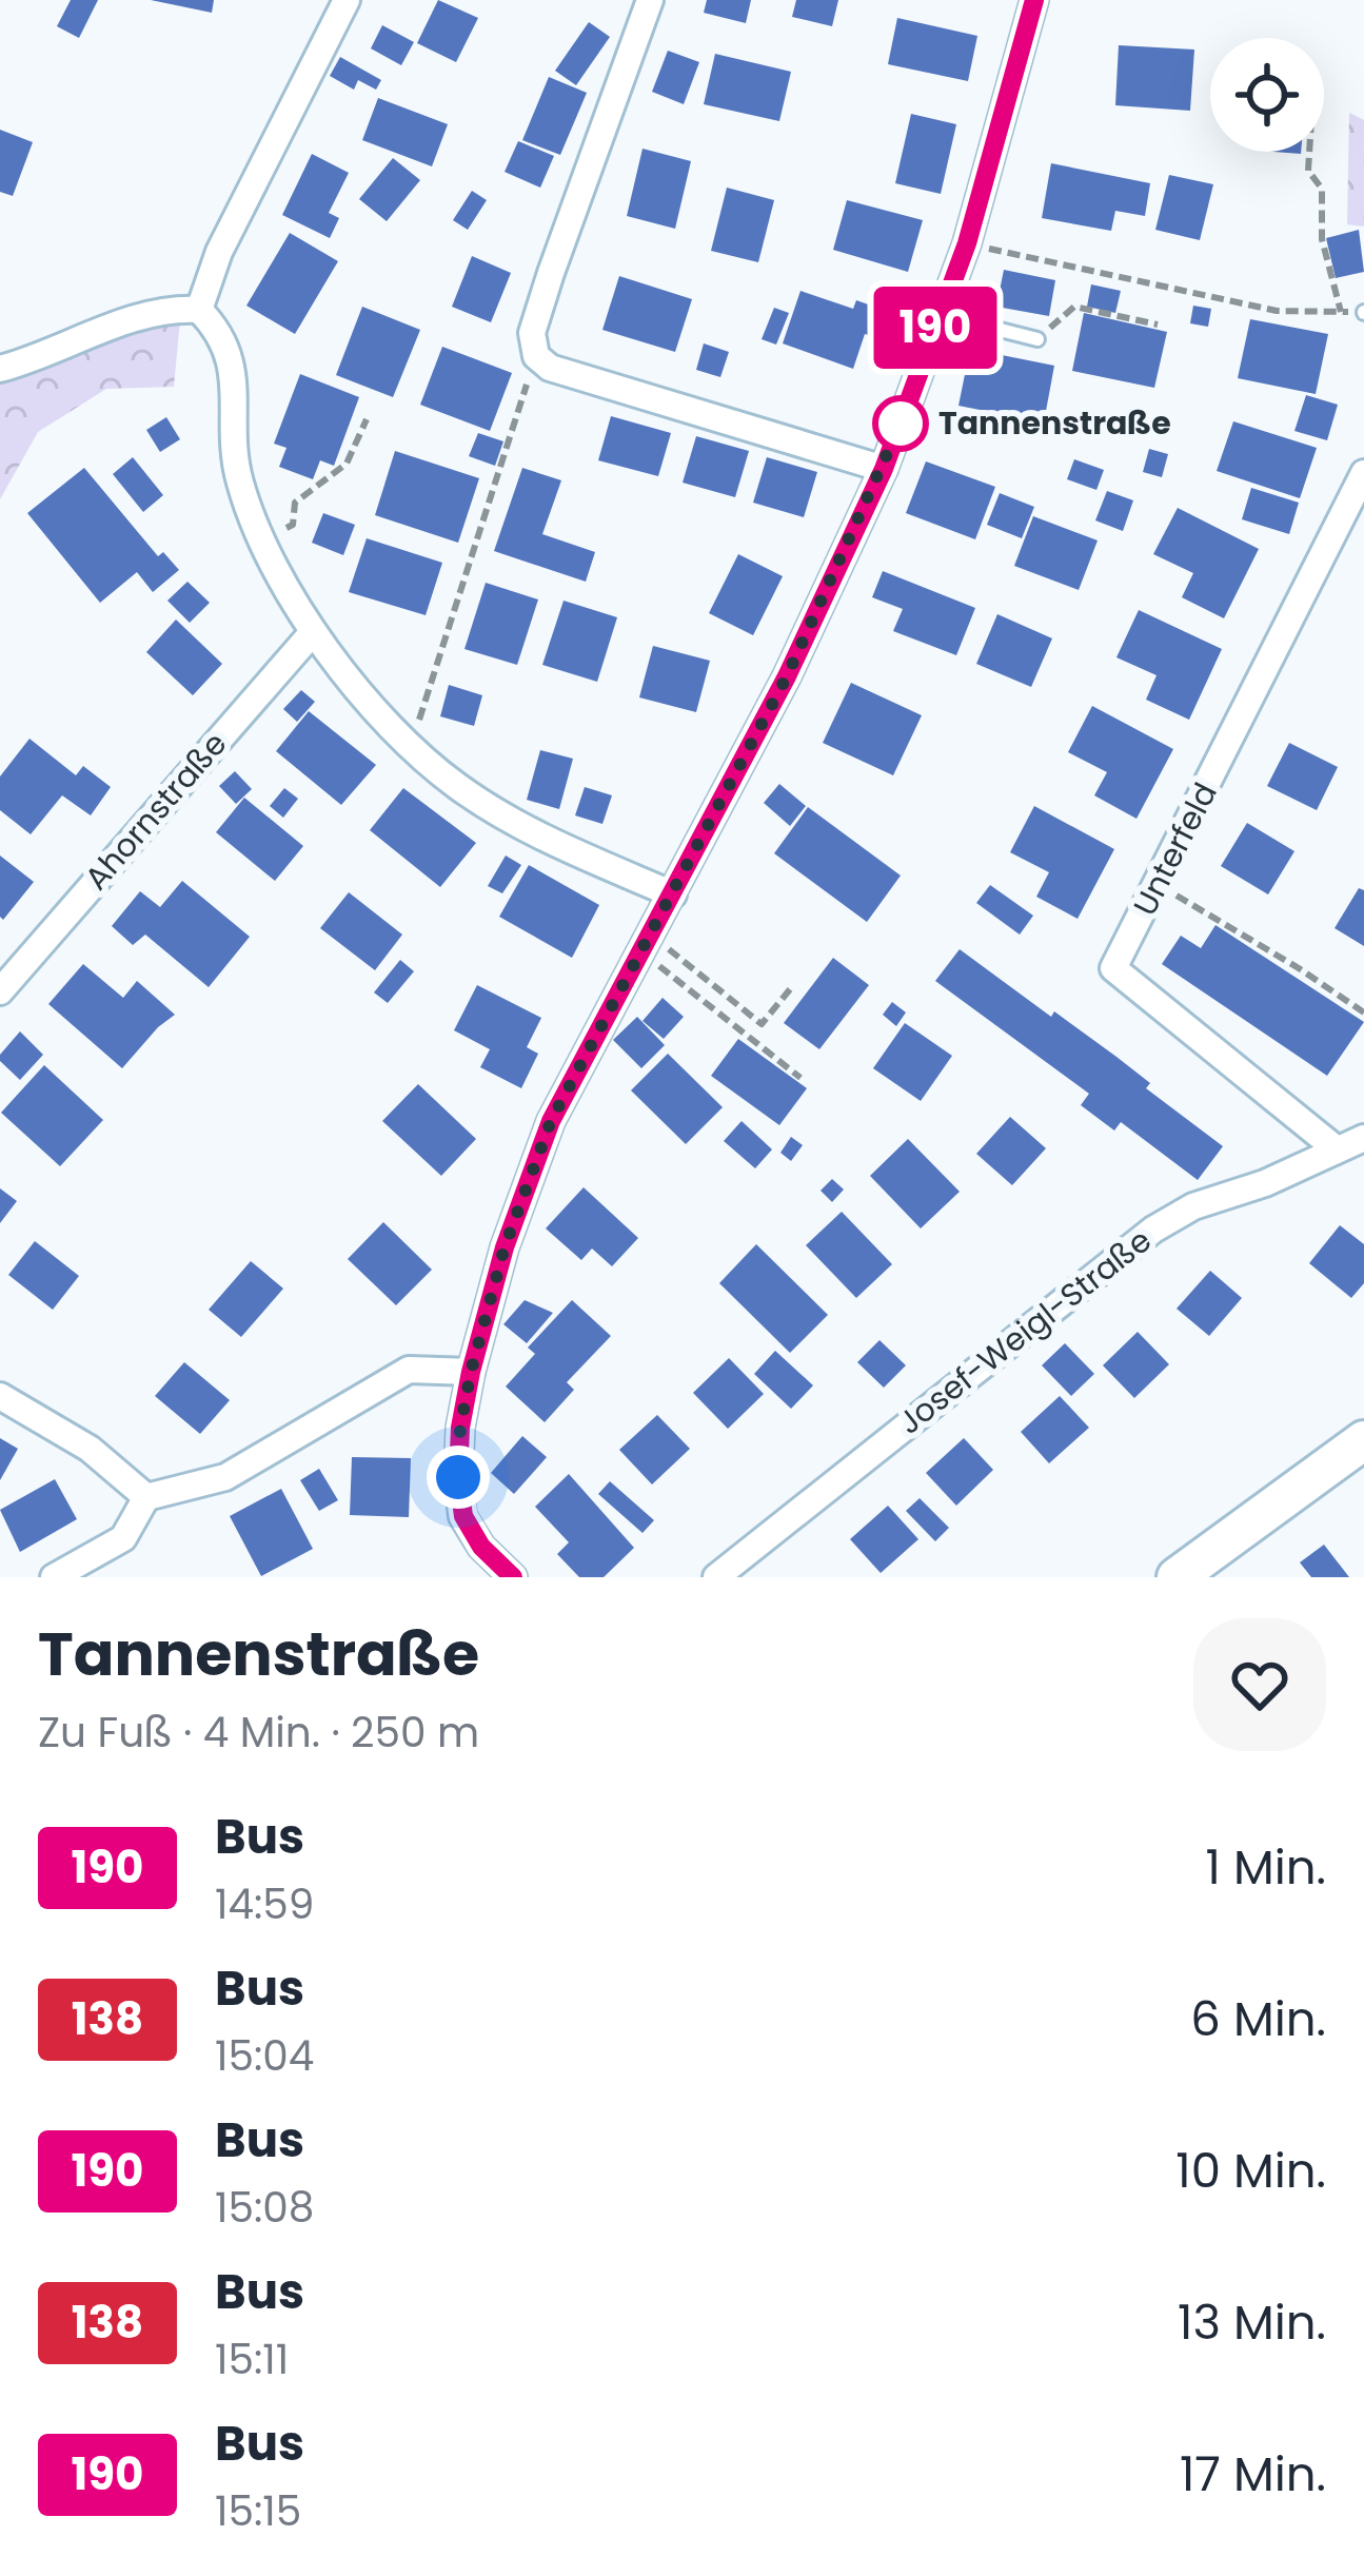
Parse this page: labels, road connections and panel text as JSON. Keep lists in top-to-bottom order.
{
  "streets": {
    "street": ["Ahornstraße", "Unterfeld", "Josef-Weigl-Straße"]
  },
  "crossings": [
    ["Unterfeld", "Josef-Weigl-Straße"]
  ],
  "places": ["Tannenstraße"],
  "lines": ["bus line 190"],
  "page": {
    "on_map": "190",
    "heading": ["Tannenstraße", "Zu Fuß · 4 Min. · 250 m"],
    "list": [
      {
        "mark": "190",
        "name": "Bus",
        "note": "14:59",
        "value": "1 Min."
      },
      {
        "mark": "138",
        "name": "Bus",
        "note": "15:04",
        "value": "6 Min."
      },
      {
        "mark": "190",
        "name": "Bus",
        "note": "15:08",
        "value": "10 Min."
      },
      {
        "mark": "138",
        "name": "Bus",
        "note": "15:11",
        "value": "13 Min."
      },
      {
        "mark": "190",
        "name": "Bus",
        "note": "15:15",
        "value": "17 Min."
      }
    ]
  }
}
